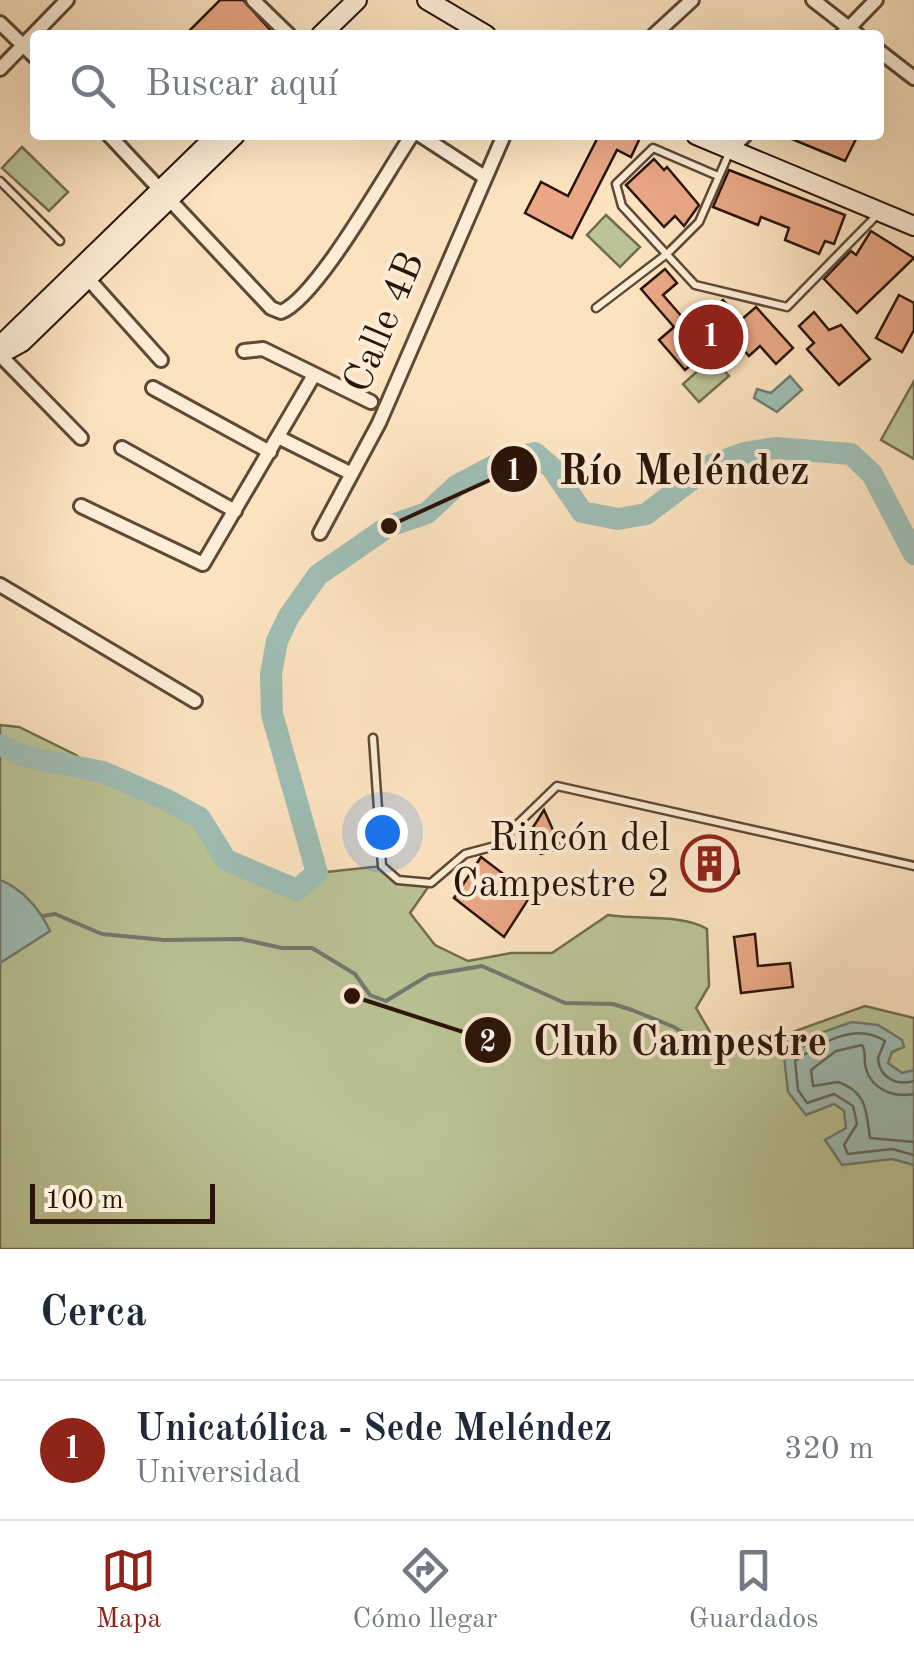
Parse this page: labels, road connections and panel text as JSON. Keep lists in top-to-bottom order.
{
  "streets": {
    "street": ["Calle 4B"]
  },
  "places": {
    "other": ["Río Meléndez", "Club Campestre"],
    "building": ["Rincón del Campestre 2"]
  },
  "scale_bar": "100 m",
  "page": {
    "search": "Buscar aquí",
    "pins": "1",
    "scale": "100 m",
    "heading": "Cerca",
    "list": [
      {
        "mark": "1",
        "name": "Unicatólica - Sede Meléndez",
        "note": "Universidad",
        "value": "320 m"
      }
    ],
    "nav": ["Mapa", "Cómo llegar", "Guardados"]
  }
}
